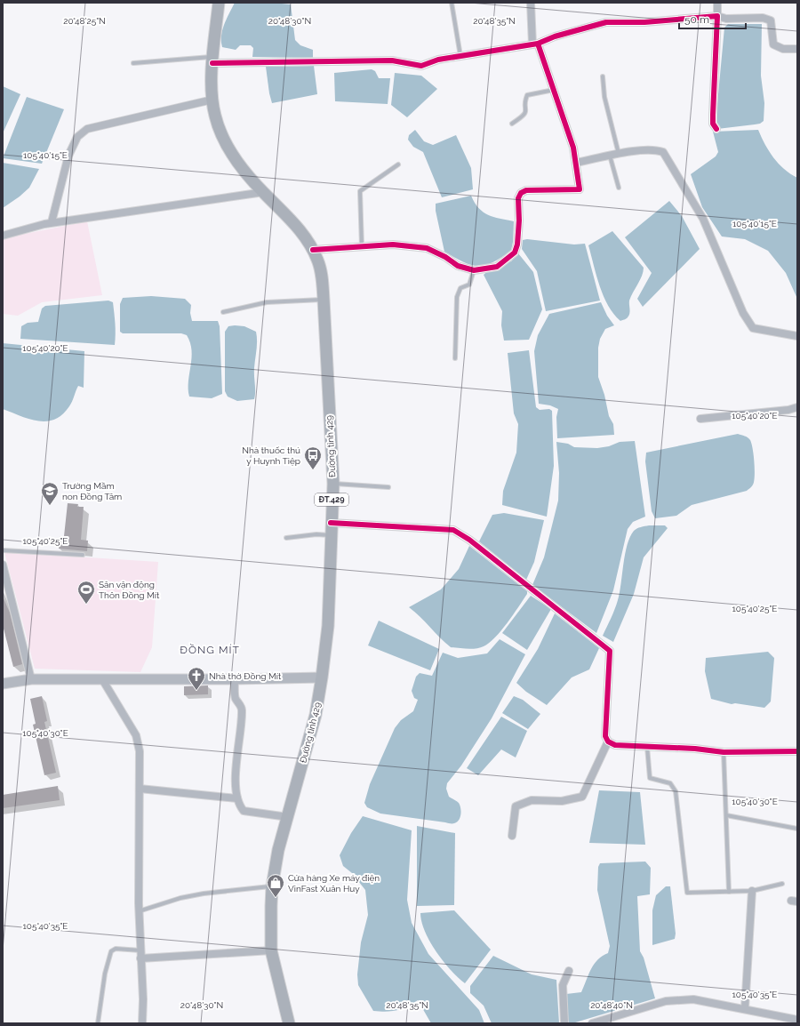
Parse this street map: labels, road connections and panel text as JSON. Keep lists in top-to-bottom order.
{
  "streets": {
    "main road": ["Đường tỉnh 429", "ĐT.429"]
  },
  "districts": ["ĐỒNG MÍT"],
  "places": {
    "bus stop": ["Nhà thuốc thú y Huynh Tiệp"],
    "school or university": ["Trường Mầm non Đồng Tâm"],
    "sports": ["Sân vận động Thôn Đồng Mít"],
    "church": ["Nhà thờ Đồng Mít"],
    "shop": ["Cửa hàng Xe máy điện VinFast Xuân Huy"]
  },
  "scale_bar": "50 m",
  "coordinates": [
    "20°48'25\"N",
    "20°48'30\"N",
    "20°48'35\"N",
    "105°40'15\"E",
    "105°40'20\"E",
    "105°40'25\"E",
    "105°40'30\"E",
    "105°40'35\"E",
    "20°48'40\"N"
  ]
}
